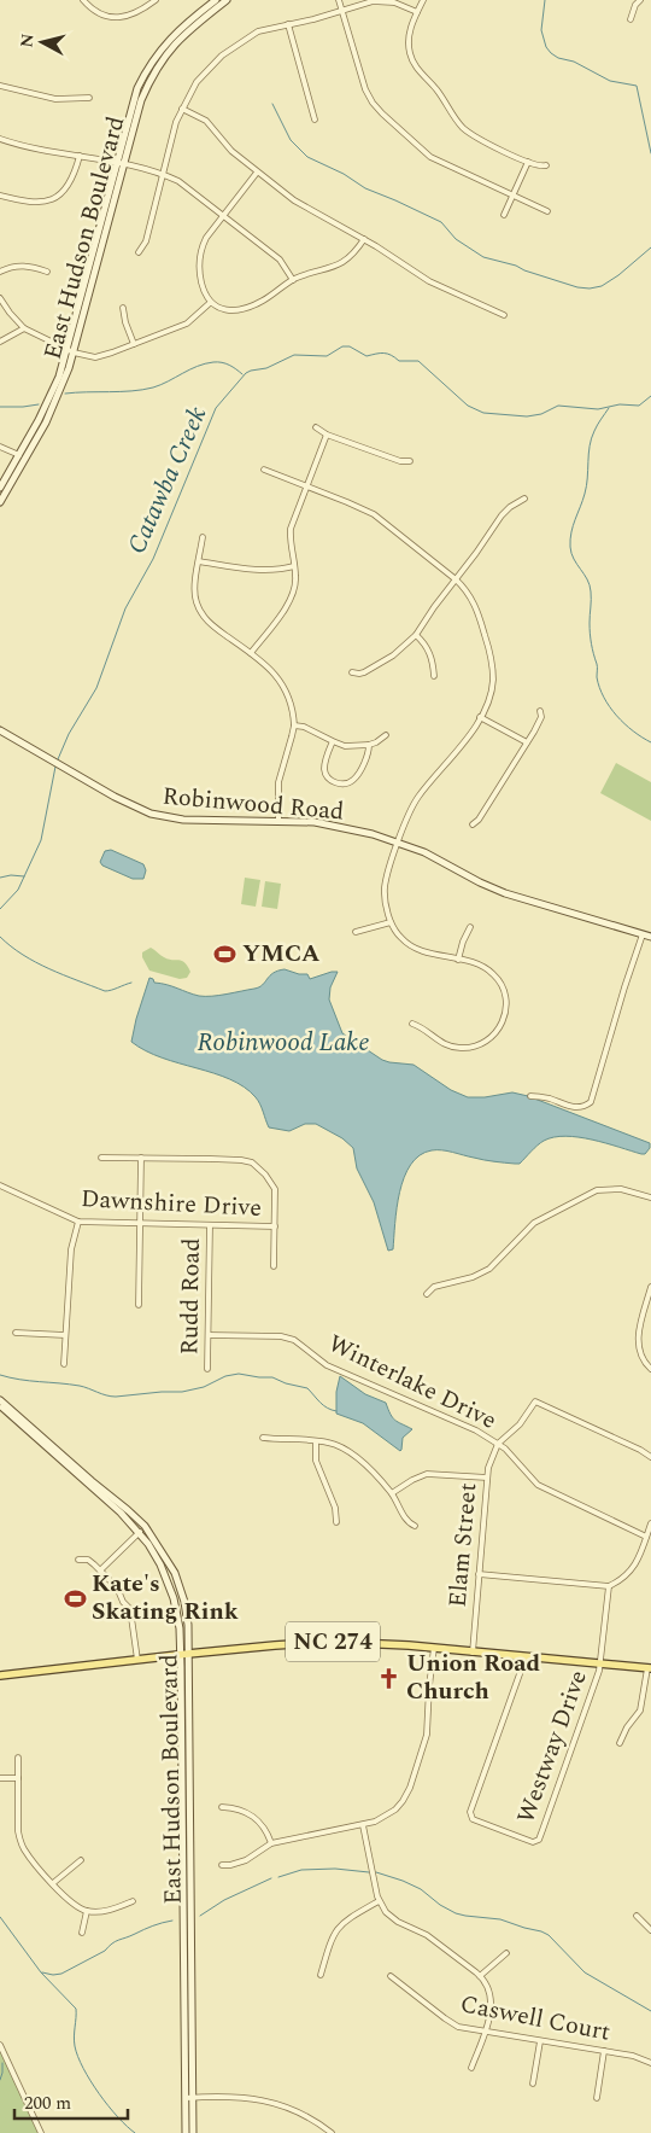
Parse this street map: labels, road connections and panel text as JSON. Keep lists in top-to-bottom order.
{
  "streets": {
    "main road": ["East Hudson Boulevard", "Robinwood Road", "NC 274"],
    "street": [
      "Dawnshire Drive",
      "Rudd Road",
      "Winterlake Drive",
      "Elam Street",
      "Westway Drive",
      "Caswell Court"
    ]
  },
  "crossings": [
    ["East Hudson Boulevard", "NC 274"],
    ["Dawnshire Drive", "Rudd Road"],
    ["Rudd Road", "Winterlake Drive"],
    ["Winterlake Drive", "Elam Street"],
    ["Elam Street", "NC 274"],
    ["NC 274", "Westway Drive"]
  ],
  "water": ["Catawba Creek", "Robinwood Lake"],
  "places": {
    "sports": ["YMCA", "Kate's Skating Rink"],
    "church": ["Union Road Church"]
  },
  "scale_bar": "200 m",
  "north": "left"
}
